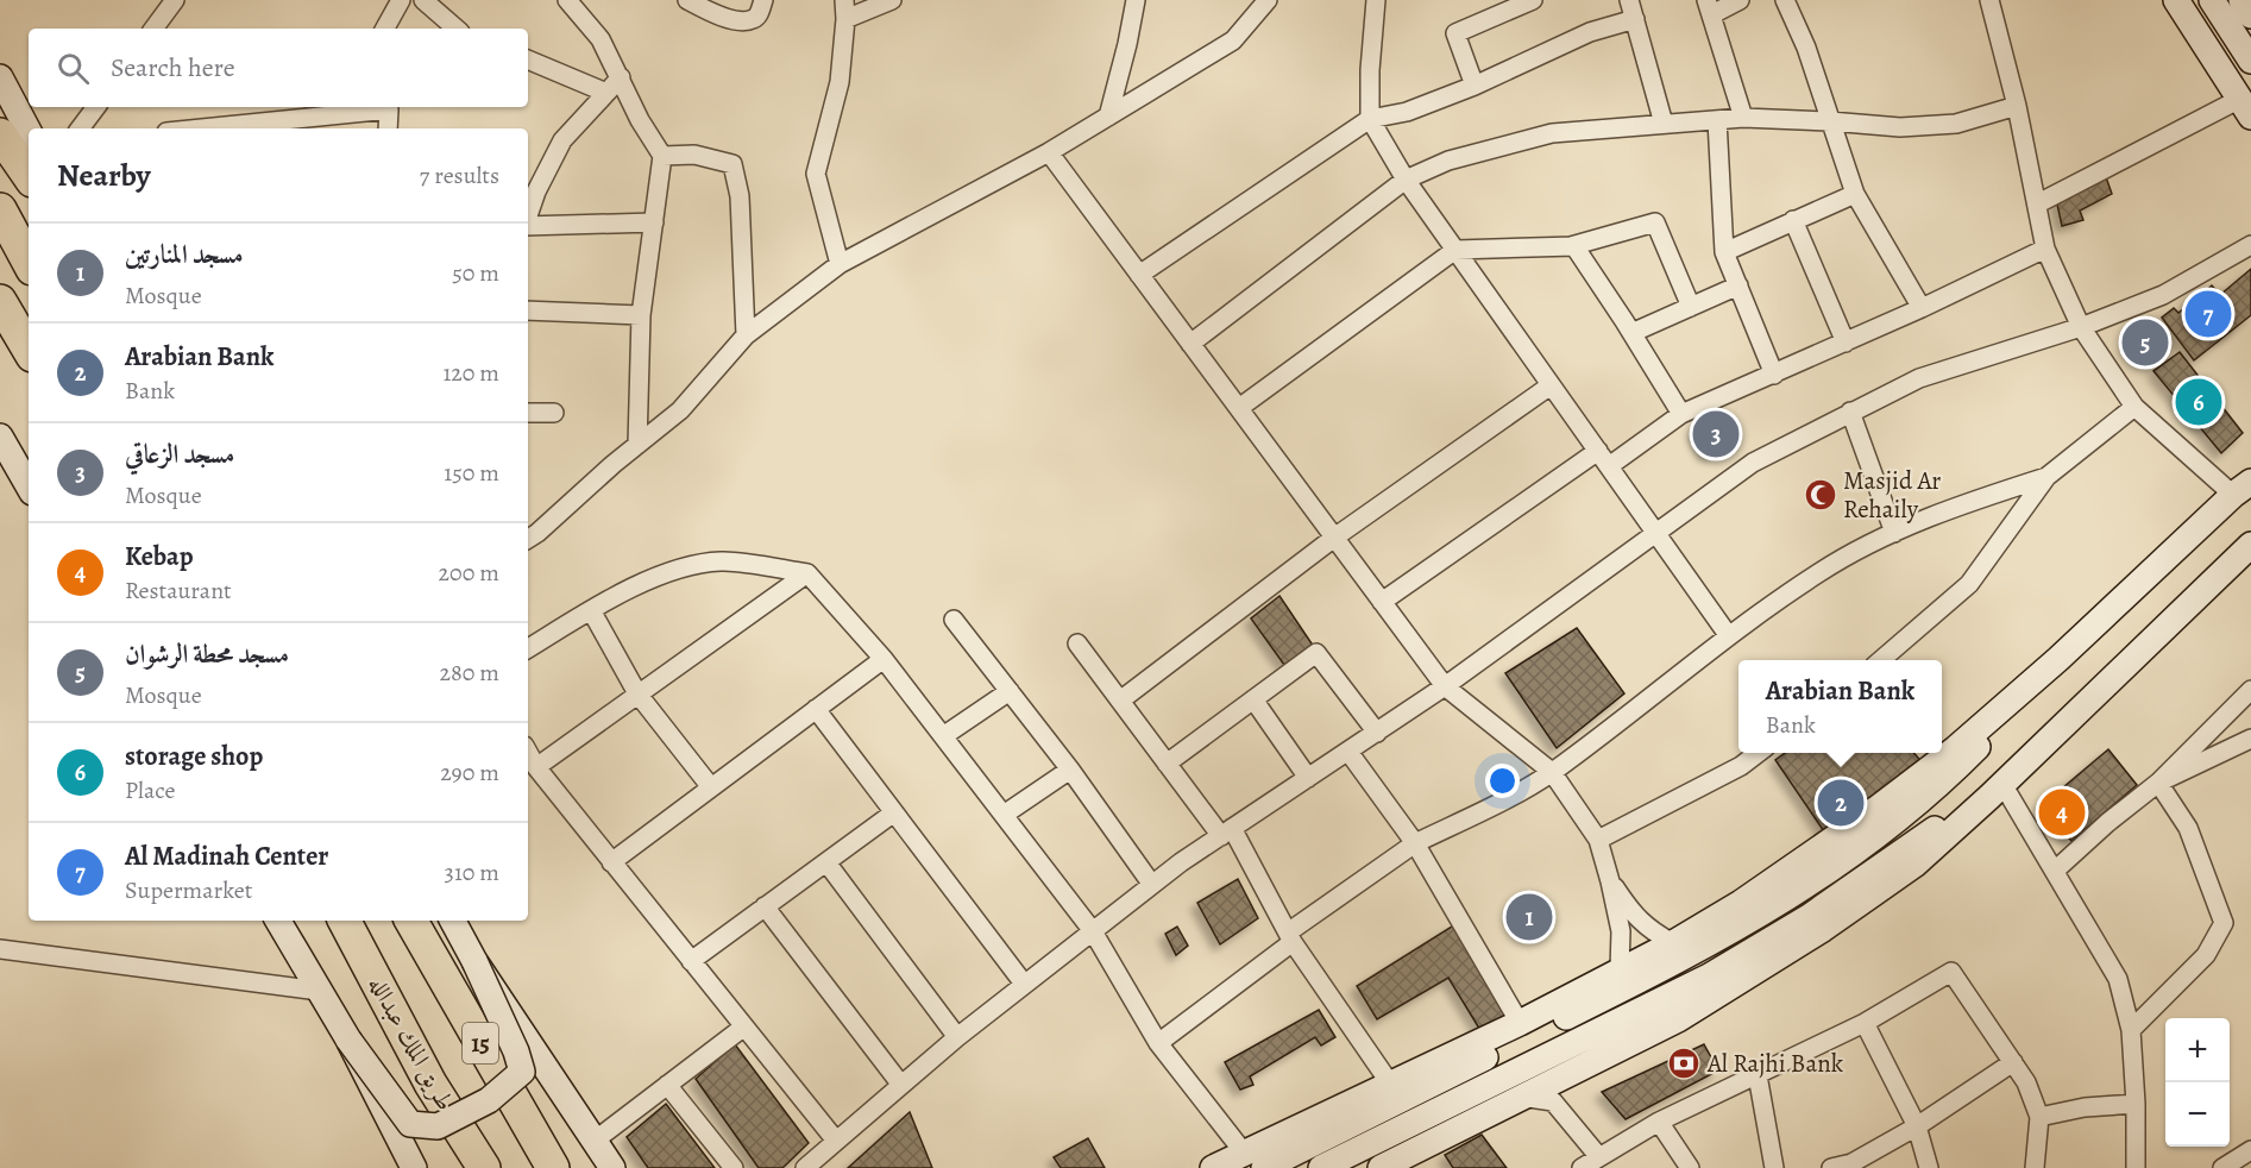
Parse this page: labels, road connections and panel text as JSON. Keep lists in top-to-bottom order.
{
  "streets": {
    "highway": ["طريق الملك عبدالله", "15"]
  },
  "places": {
    "mosque": ["Masjid Ar Rehaily"],
    "bank": ["Al Rajhi Bank"]
  },
  "page": {
    "search": "Search here",
    "heading": ["Nearby", "7 results"],
    "list": [
      {
        "mark": "1",
        "name": "مسجد المنارتين",
        "note": "Mosque",
        "value": "50 m"
      },
      {
        "mark": "2",
        "name": "Arabian Bank",
        "note": "Bank",
        "value": "120 m"
      },
      {
        "mark": "3",
        "name": "مسجد الزعاقي",
        "note": "Mosque",
        "value": "150 m"
      },
      {
        "mark": "4",
        "name": "Kebap",
        "note": "Restaurant",
        "value": "200 m"
      },
      {
        "mark": "5",
        "name": "مسجد محطة الرشوان",
        "note": "Mosque",
        "value": "280 m"
      },
      {
        "mark": "6",
        "name": "storage shop",
        "note": "Place",
        "value": "290 m"
      },
      {
        "mark": "7",
        "name": "Al Madinah Center",
        "note": "Supermarket",
        "value": "310 m"
      }
    ],
    "pins": [
      "7",
      "5",
      "6",
      "3",
      "2",
      "4",
      "1"
    ],
    "popup": ["Arabian Bank", "Bank"],
    "map_buttons": ["+", "−"]
  }
}
